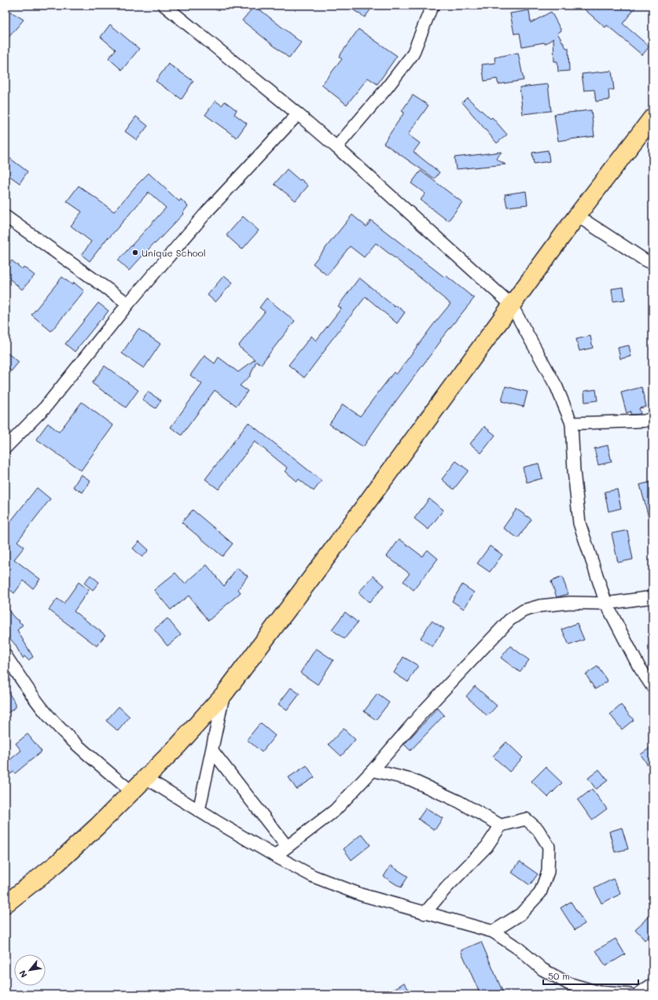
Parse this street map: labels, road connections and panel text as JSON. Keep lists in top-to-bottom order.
{
  "places": ["Unique School"],
  "scale_bar": "50 m",
  "north": "bottom left"
}
